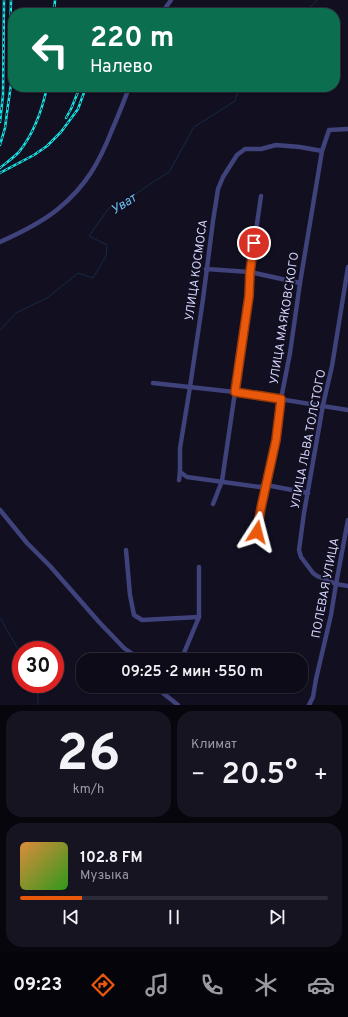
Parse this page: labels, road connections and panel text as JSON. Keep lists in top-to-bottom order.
{
  "streets": {
    "street": [
      "УЛИЦА КОСМОСА",
      "УЛИЦА МАЯКОВСКОГО",
      "УЛИЦА ЛЬВА ТОЛСТОГО",
      "ПОЛЕВАЯ УЛИЦА"
    ]
  },
  "crossings": [
    ["УЛИЦА КОСМОСА", "УЛИЦА МАЯКОВСКОГО"],
    ["УЛИЦА ЛЬВА ТОЛСТОГО", "ПОЛЕВАЯ УЛИЦА"]
  ],
  "water": ["Уват"],
  "page": {
    "turn": ["220 m", "Налево"],
    "limit": "30",
    "trip": "09:25 · 2 мин · 550 m",
    "tile": [
      ["26", "km/h"],
      "Климат"
    ],
    "heat": ["−", "20.5°", "+"],
    "song": ["102.8 FM", "Музыка"],
    "tabs": "09:23"
  }
}
